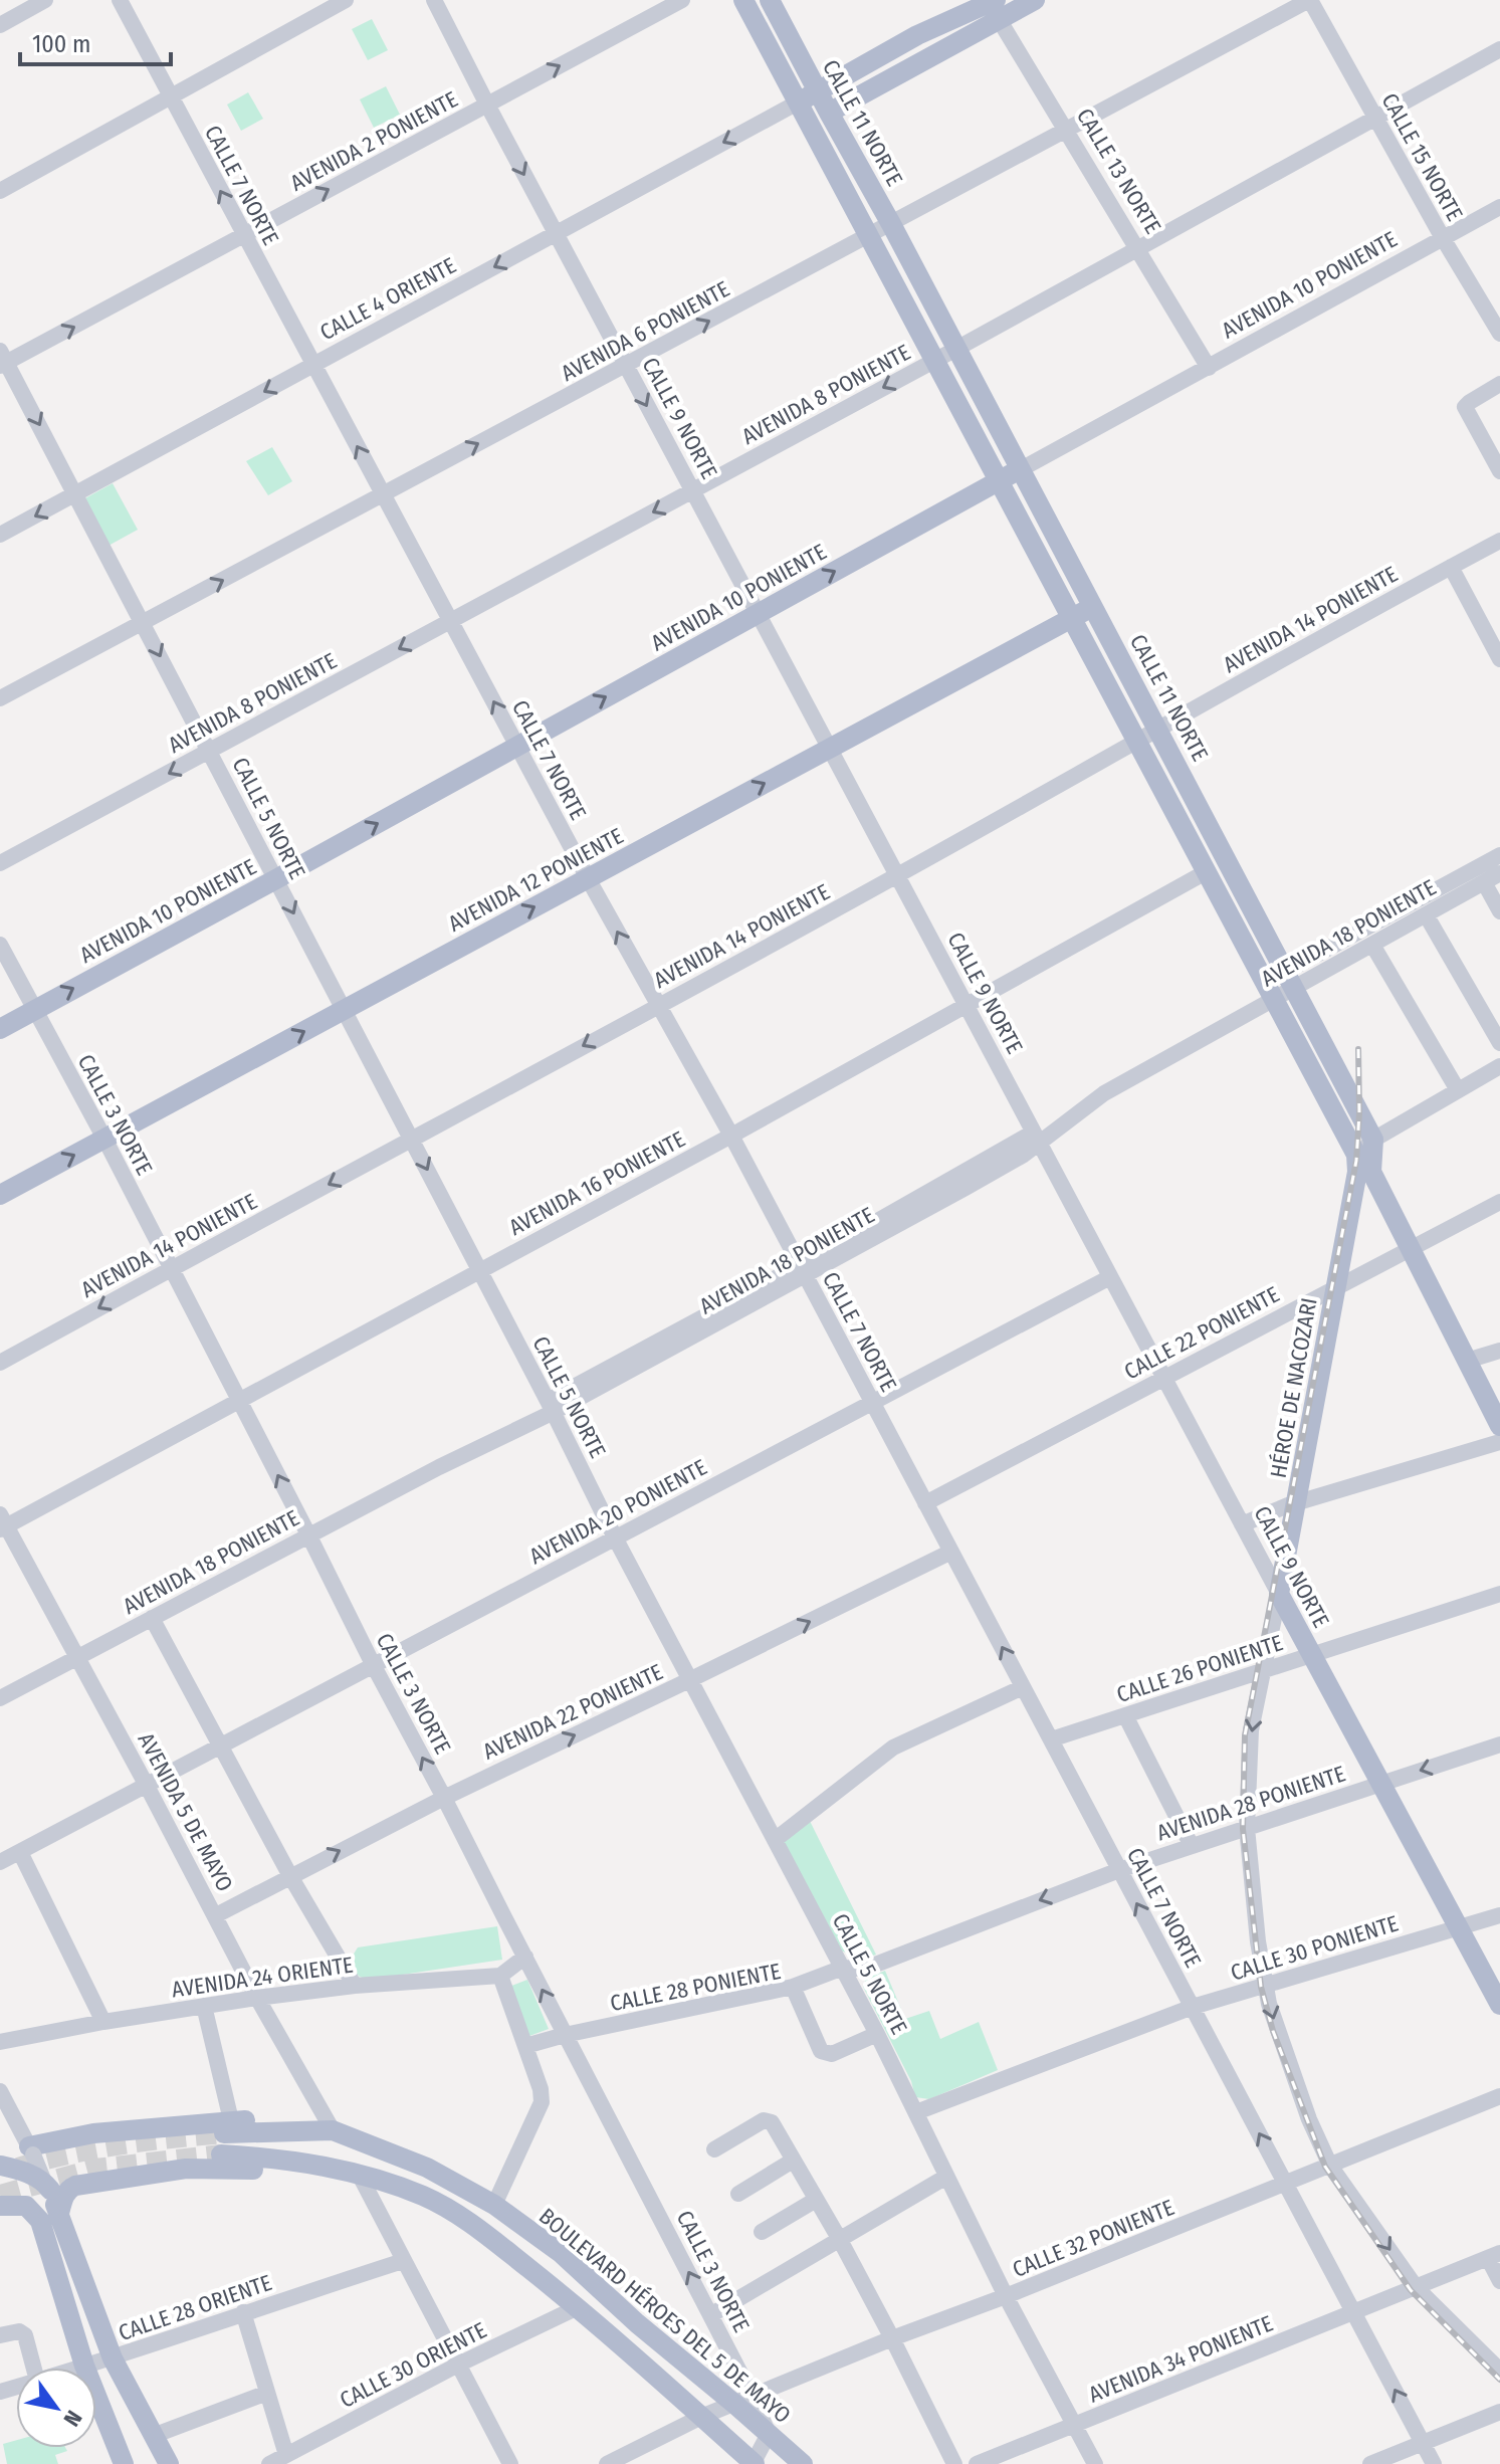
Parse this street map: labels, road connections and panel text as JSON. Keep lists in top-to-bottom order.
{
  "streets": {
    "main road": [
      "CALLE 11 NORTE",
      "AVENIDA 10 PONIENTE",
      "CALLE 9 NORTE",
      "AVENIDA 12 PONIENTE",
      "HÉROE DE NACOZARI",
      "BOULEVARD HÉROES DEL 5 DE MAYO"
    ],
    "street": [
      "AVENIDA 2 PONIENTE",
      "CALLE 15 NORTE",
      "CALLE 13 NORTE",
      "CALLE 7 NORTE",
      "CALLE 4 ORIENTE",
      "AVENIDA 6 PONIENTE",
      "AVENIDA 8 PONIENTE",
      "AVENIDA 14 PONIENTE",
      "CALLE 5 NORTE",
      "AVENIDA 18 PONIENTE",
      "CALLE 3 NORTE",
      "AVENIDA 16 PONIENTE",
      "CALLE 22 PONIENTE",
      "AVENIDA 20 PONIENTE",
      "CALLE 26 PONIENTE",
      "AVENIDA 22 PONIENTE",
      "AVENIDA 28 PONIENTE",
      "AVENIDA 5 DE MAYO",
      "CALLE 30 PONIENTE",
      "AVENIDA 24 ORIENTE",
      "CALLE 28 PONIENTE",
      "CALLE 32 PONIENTE",
      "CALLE 28 ORIENTE",
      "AVENIDA 34 PONIENTE",
      "CALLE 30 ORIENTE"
    ]
  },
  "crossings": [
    ["CALLE 11 NORTE", "AVENIDA 10 PONIENTE"],
    ["CALLE 11 NORTE", "AVENIDA 6 PONIENTE"],
    ["CALLE 11 NORTE", "AVENIDA 8 PONIENTE"],
    ["CALLE 11 NORTE", "AVENIDA 14 PONIENTE"],
    ["CALLE 11 NORTE", "AVENIDA 12 PONIENTE"],
    ["CALLE 11 NORTE", "AVENIDA 18 PONIENTE"],
    ["CALLE 11 NORTE", "CALLE 22 PONIENTE"],
    ["AVENIDA 2 PONIENTE", "CALLE 7 NORTE"],
    ["AVENIDA 2 PONIENTE", "CALLE 9 NORTE"],
    ["AVENIDA 2 PONIENTE", "CALLE 5 NORTE"],
    ["CALLE 15 NORTE", "AVENIDA 10 PONIENTE"],
    ["CALLE 15 NORTE", "AVENIDA 6 PONIENTE"],
    ["CALLE 15 NORTE", "AVENIDA 8 PONIENTE"],
    ["CALLE 13 NORTE", "AVENIDA 10 PONIENTE"],
    ["CALLE 13 NORTE", "AVENIDA 6 PONIENTE"],
    ["CALLE 13 NORTE", "AVENIDA 8 PONIENTE"],
    ["CALLE 7 NORTE", "AVENIDA 10 PONIENTE"],
    ["CALLE 7 NORTE", "CALLE 4 ORIENTE"],
    ["CALLE 7 NORTE", "AVENIDA 6 PONIENTE"],
    ["CALLE 7 NORTE", "AVENIDA 8 PONIENTE"],
    ["CALLE 7 NORTE", "AVENIDA 14 PONIENTE"],
    ["CALLE 7 NORTE", "AVENIDA 12 PONIENTE"],
    ["CALLE 7 NORTE", "AVENIDA 18 PONIENTE"],
    ["CALLE 7 NORTE", "AVENIDA 16 PONIENTE"],
    ["CALLE 7 NORTE", "CALLE 22 PONIENTE"],
    ["CALLE 7 NORTE", "AVENIDA 20 PONIENTE"],
    ["CALLE 7 NORTE", "CALLE 26 PONIENTE"],
    ["CALLE 7 NORTE", "AVENIDA 22 PONIENTE"],
    ["CALLE 7 NORTE", "AVENIDA 28 PONIENTE"],
    ["CALLE 7 NORTE", "CALLE 30 PONIENTE"],
    ["CALLE 7 NORTE", "CALLE 32 PONIENTE"],
    ["CALLE 7 NORTE", "AVENIDA 34 PONIENTE"],
    ["AVENIDA 10 PONIENTE", "CALLE 9 NORTE"],
    ["AVENIDA 10 PONIENTE", "CALLE 5 NORTE"],
    ["AVENIDA 10 PONIENTE", "CALLE 3 NORTE"],
    ["CALLE 4 ORIENTE", "CALLE 9 NORTE"],
    ["CALLE 4 ORIENTE", "CALLE 5 NORTE"],
    ["AVENIDA 6 PONIENTE", "CALLE 9 NORTE"],
    ["AVENIDA 6 PONIENTE", "CALLE 5 NORTE"],
    ["AVENIDA 8 PONIENTE", "CALLE 9 NORTE"],
    ["AVENIDA 8 PONIENTE", "CALLE 5 NORTE"],
    ["CALLE 9 NORTE", "AVENIDA 14 PONIENTE"],
    ["CALLE 9 NORTE", "AVENIDA 12 PONIENTE"],
    ["CALLE 9 NORTE", "AVENIDA 18 PONIENTE"],
    ["CALLE 9 NORTE", "AVENIDA 16 PONIENTE"],
    ["CALLE 9 NORTE", "CALLE 22 PONIENTE"],
    ["CALLE 9 NORTE", "HÉROE DE NACOZARI"],
    ["CALLE 9 NORTE", "AVENIDA 20 PONIENTE"],
    ["CALLE 9 NORTE", "CALLE 26 PONIENTE"],
    ["CALLE 9 NORTE", "AVENIDA 28 PONIENTE"],
    ["CALLE 9 NORTE", "CALLE 30 PONIENTE"],
    ["AVENIDA 14 PONIENTE", "CALLE 5 NORTE"],
    ["AVENIDA 14 PONIENTE", "CALLE 3 NORTE"],
    ["CALLE 5 NORTE", "AVENIDA 12 PONIENTE"],
    ["CALLE 5 NORTE", "AVENIDA 18 PONIENTE"],
    ["CALLE 5 NORTE", "AVENIDA 16 PONIENTE"],
    ["CALLE 5 NORTE", "AVENIDA 20 PONIENTE"],
    ["CALLE 5 NORTE", "AVENIDA 22 PONIENTE"],
    ["CALLE 5 NORTE", "AVENIDA 28 PONIENTE"],
    ["CALLE 5 NORTE", "CALLE 30 PONIENTE"],
    ["CALLE 5 NORTE", "CALLE 28 PONIENTE"],
    ["CALLE 5 NORTE", "CALLE 32 PONIENTE"],
    ["CALLE 5 NORTE", "AVENIDA 34 PONIENTE"],
    ["AVENIDA 12 PONIENTE", "CALLE 3 NORTE"],
    ["AVENIDA 18 PONIENTE", "CALLE 3 NORTE"],
    ["AVENIDA 18 PONIENTE", "AVENIDA 5 DE MAYO"],
    ["CALLE 3 NORTE", "AVENIDA 16 PONIENTE"],
    ["CALLE 3 NORTE", "AVENIDA 20 PONIENTE"],
    ["CALLE 3 NORTE", "AVENIDA 22 PONIENTE"],
    ["CALLE 3 NORTE", "CALLE 28 PONIENTE"],
    ["CALLE 3 NORTE", "CALLE 32 PONIENTE"],
    ["CALLE 3 NORTE", "BOULEVARD HÉROES DEL 5 DE MAYO"],
    ["AVENIDA 16 PONIENTE", "AVENIDA 5 DE MAYO"],
    ["CALLE 22 PONIENTE", "HÉROE DE NACOZARI"],
    ["HÉROE DE NACOZARI", "CALLE 26 PONIENTE"],
    ["HÉROE DE NACOZARI", "AVENIDA 28 PONIENTE"],
    ["HÉROE DE NACOZARI", "CALLE 30 PONIENTE"],
    ["HÉROE DE NACOZARI", "CALLE 32 PONIENTE"],
    ["HÉROE DE NACOZARI", "AVENIDA 34 PONIENTE"],
    ["AVENIDA 20 PONIENTE", "AVENIDA 5 DE MAYO"],
    ["AVENIDA 22 PONIENTE", "AVENIDA 5 DE MAYO"],
    ["AVENIDA 28 PONIENTE", "CALLE 28 PONIENTE"],
    ["AVENIDA 5 DE MAYO", "AVENIDA 24 ORIENTE"],
    ["AVENIDA 5 DE MAYO", "BOULEVARD HÉROES DEL 5 DE MAYO"],
    ["CALLE 32 PONIENTE", "BOULEVARD HÉROES DEL 5 DE MAYO"]
  ],
  "one_way": [
    "AVENIDA 2 PONIENTE",
    "CALLE 7 NORTE",
    "AVENIDA 10 PONIENTE",
    "CALLE 4 ORIENTE",
    "AVENIDA 6 PONIENTE",
    "AVENIDA 8 PONIENTE",
    "AVENIDA 14 PONIENTE",
    "AVENIDA 12 PONIENTE",
    "CALLE 3 NORTE",
    "HÉROE DE NACOZARI",
    "AVENIDA 22 PONIENTE",
    "AVENIDA 28 PONIENTE"
  ],
  "scale_bar": "100 m",
  "north": "bottom right"
}
